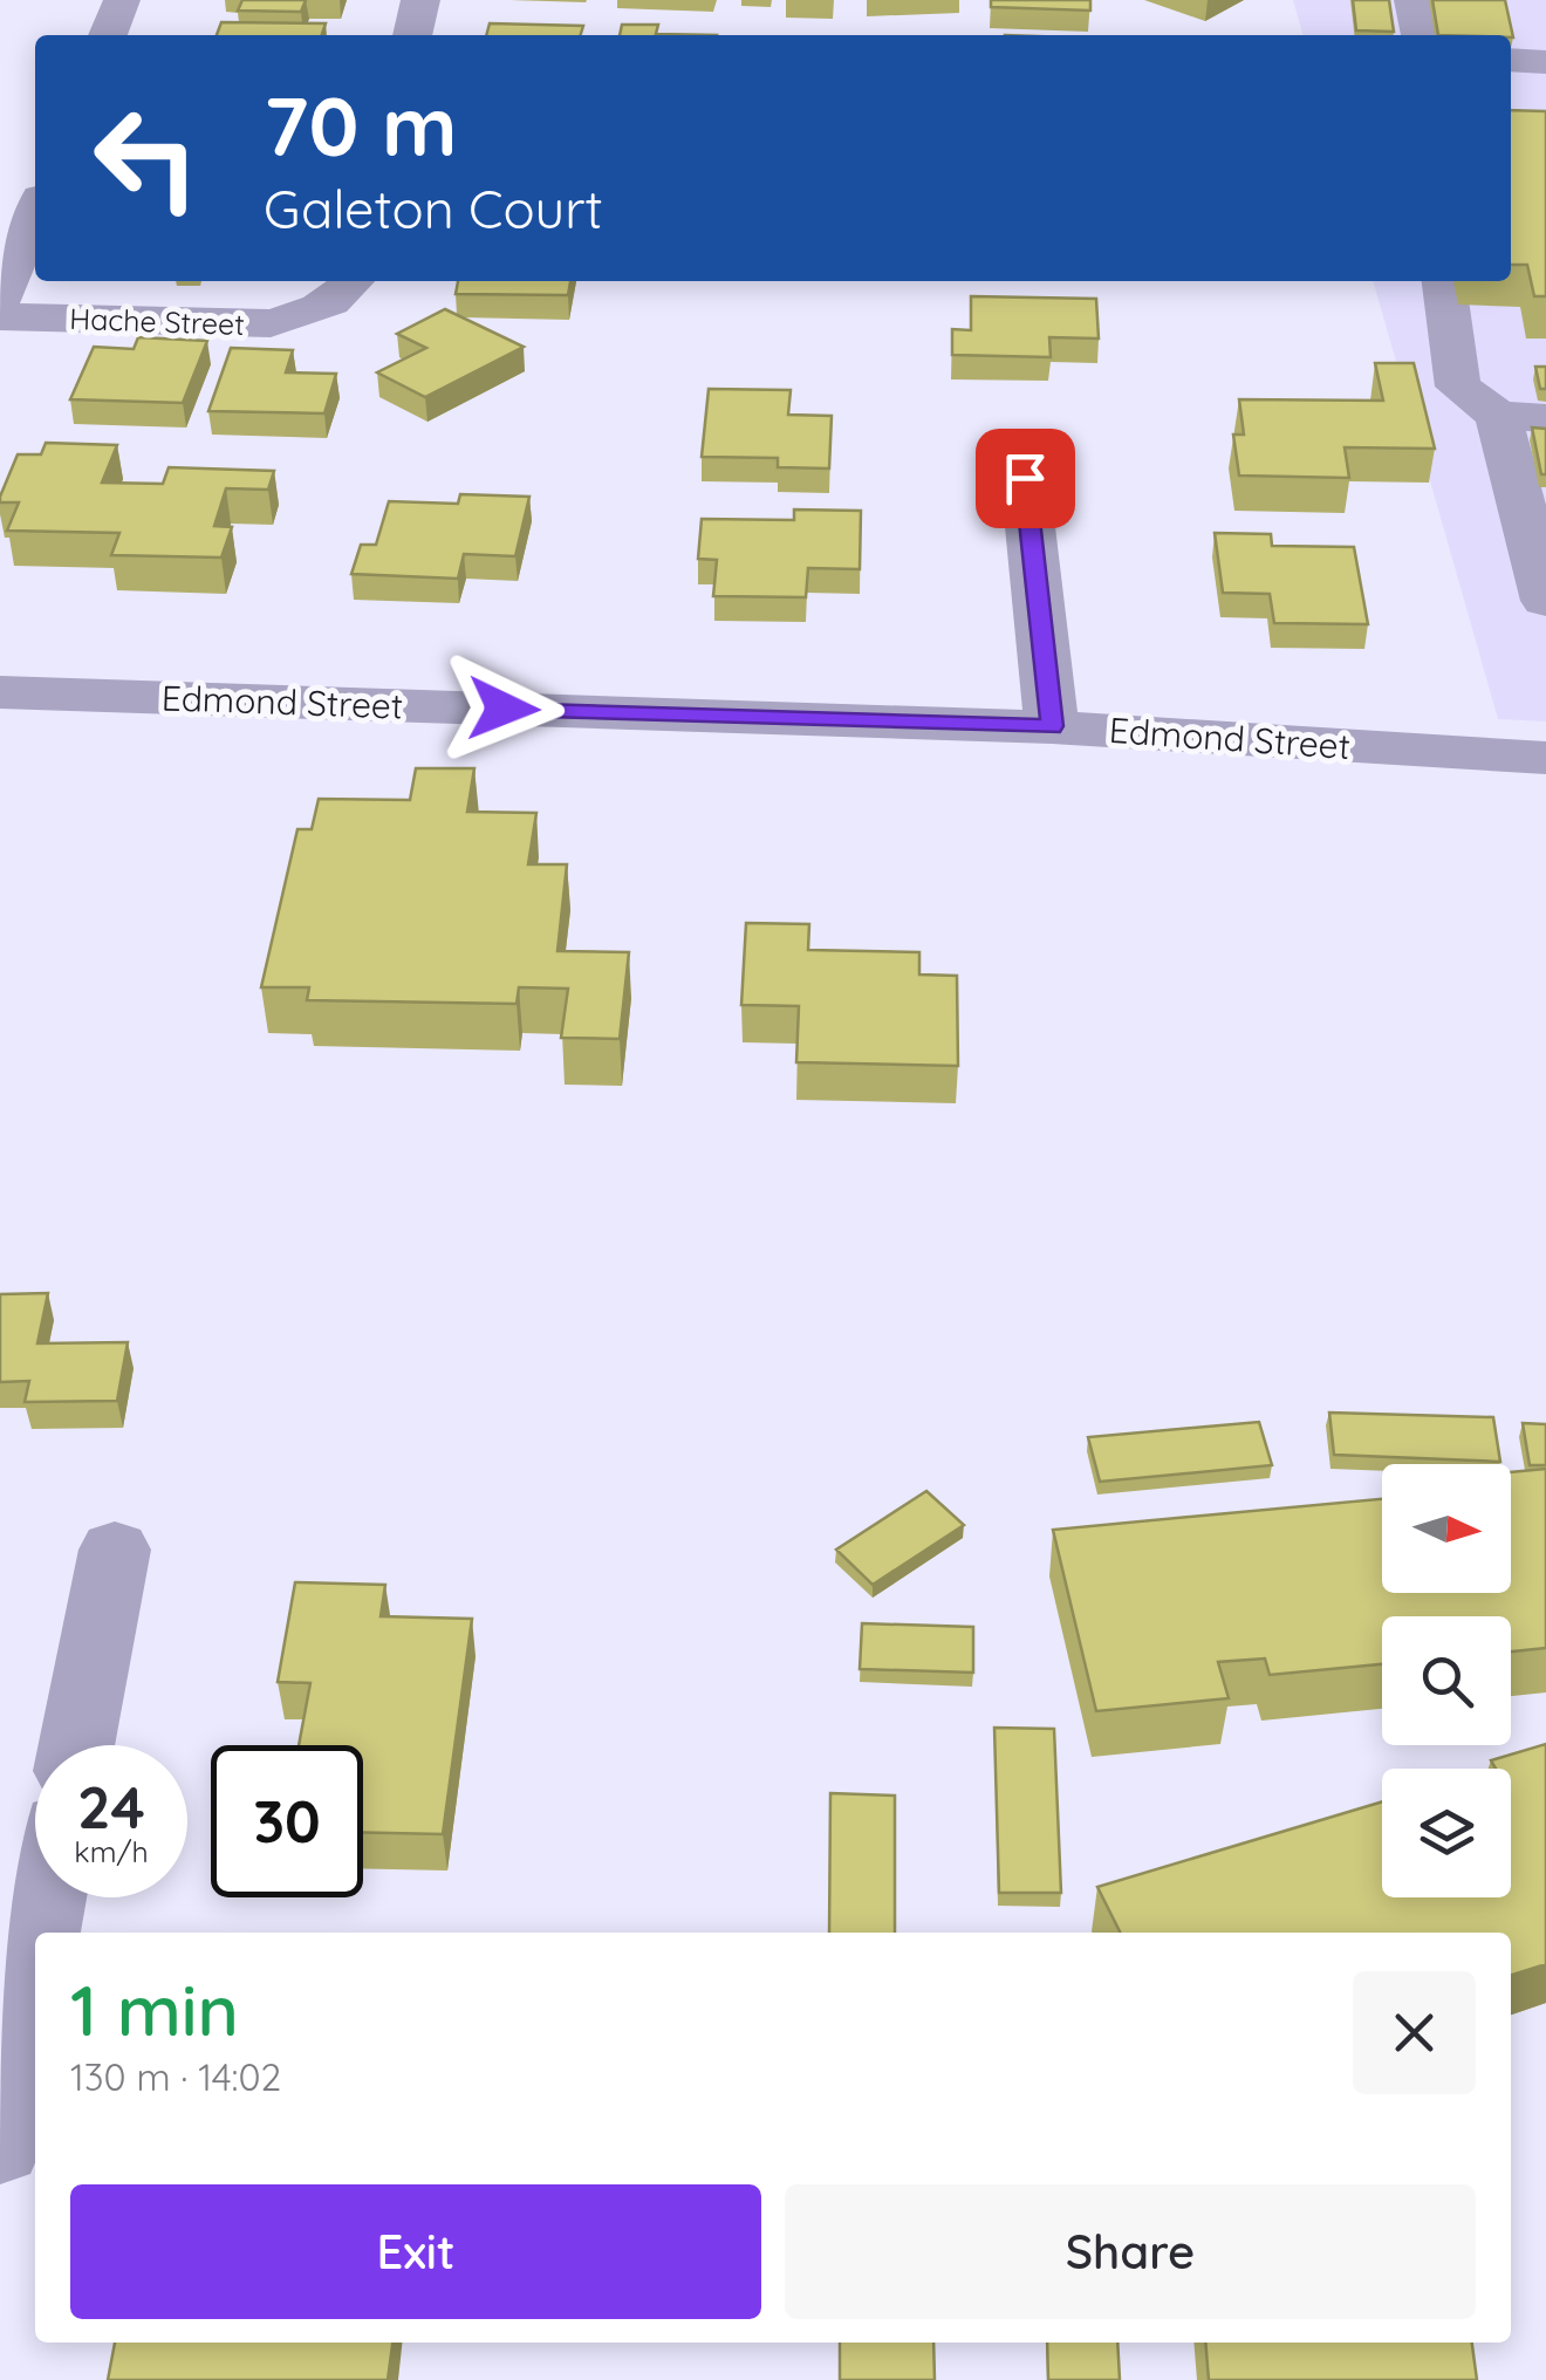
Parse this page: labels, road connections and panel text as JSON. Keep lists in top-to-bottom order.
{
  "streets": {
    "street": ["Hache Street", "Edmond Street"]
  },
  "north": "right",
  "page": {
    "turn": ["70 m", "Galeton Court"],
    "speed": "24 km/h",
    "limit": "30",
    "heading": ["1 min", "130 m · 14:02"],
    "buttons": ["Exit", "Share"]
  }
}
